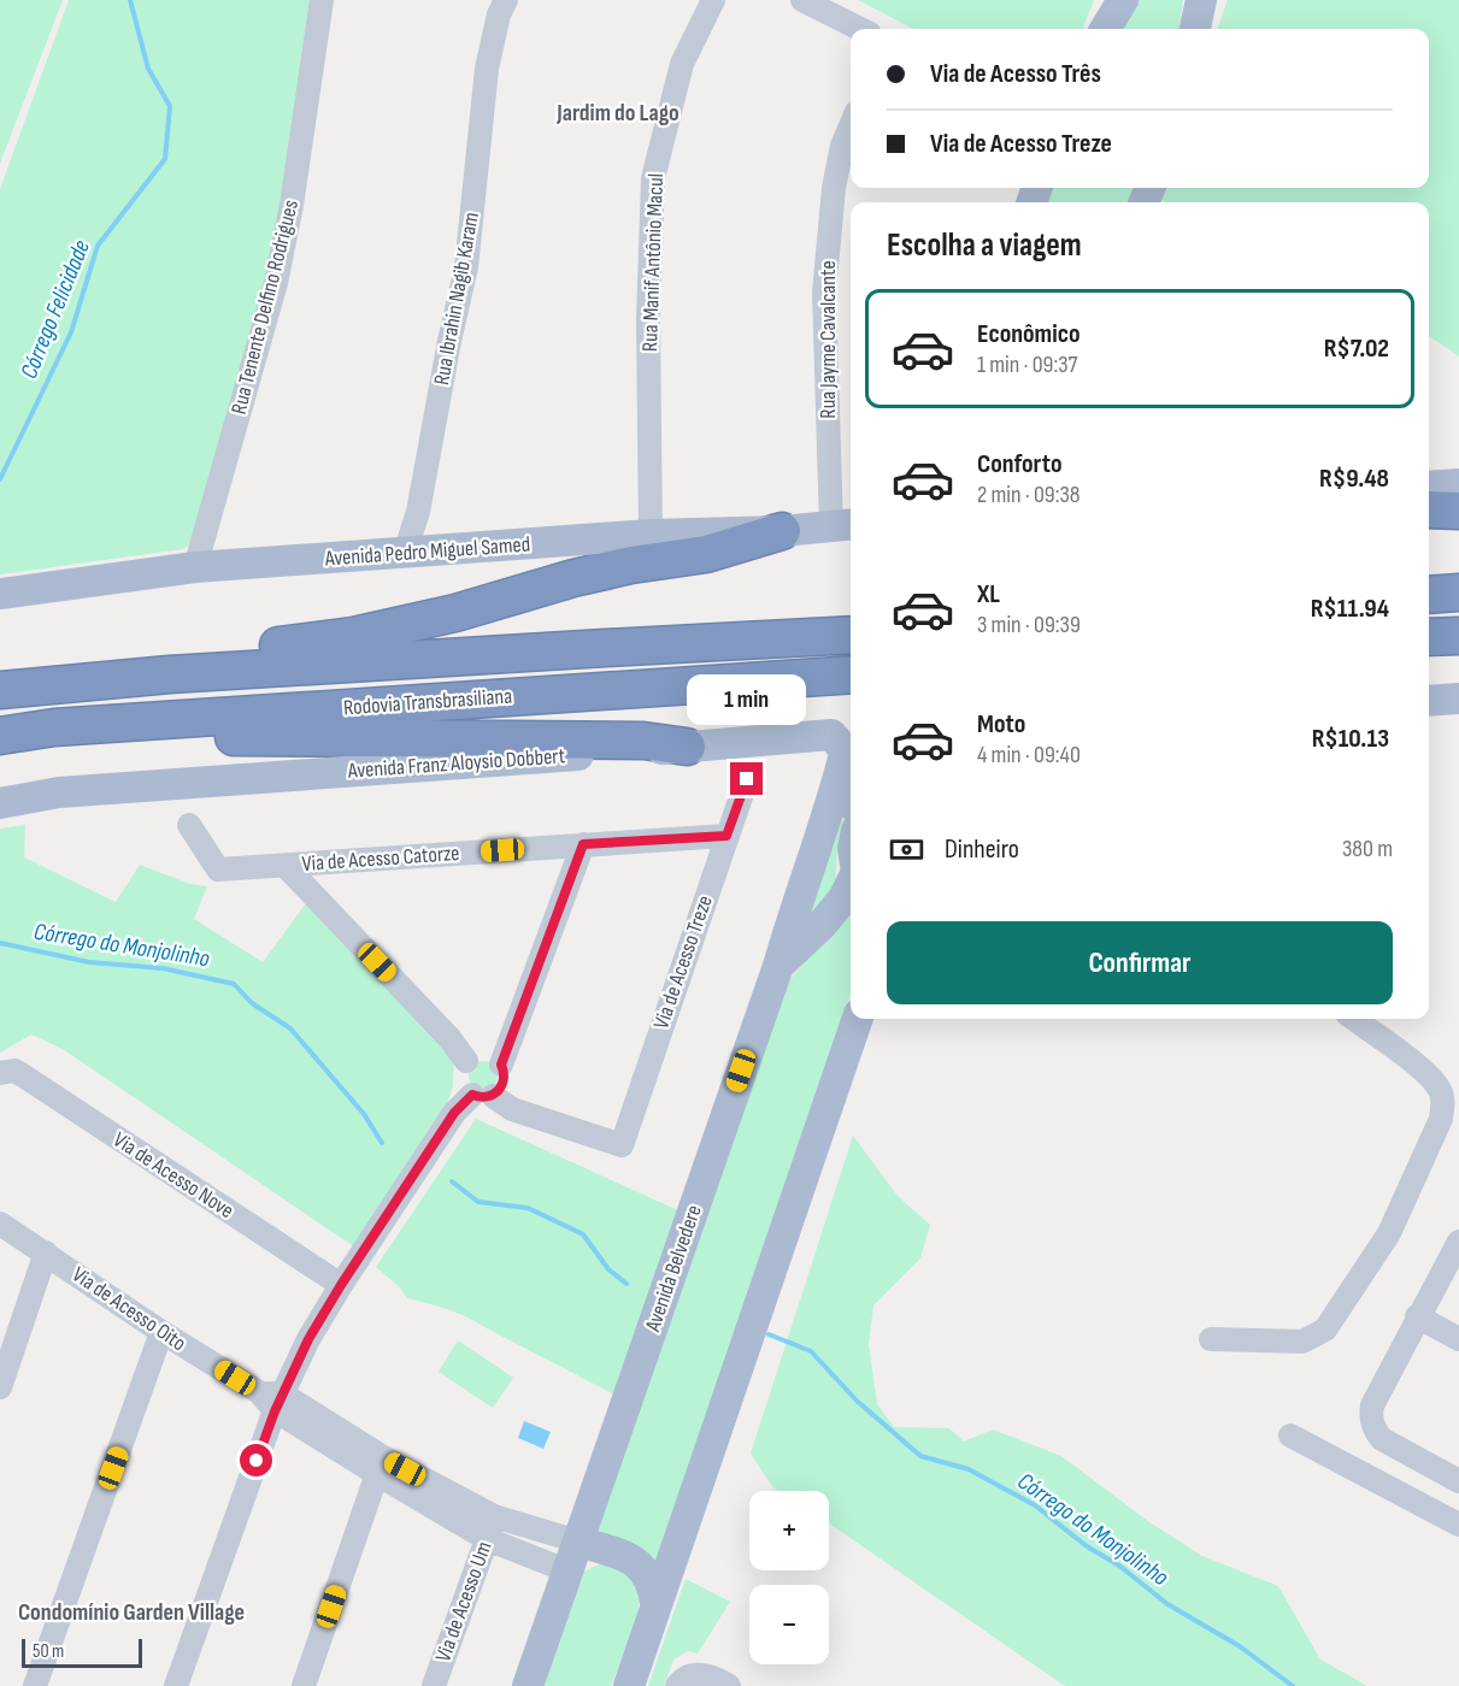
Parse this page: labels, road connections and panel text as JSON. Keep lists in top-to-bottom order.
{
  "streets": {
    "highway": ["Rodovia Transbrasiliana"],
    "main road": ["Avenida Pedro Miguel Samed", "Avenida Franz Aloysio Dobbert", "Avenida Belvedere"],
    "street": [
      "Rua Manif Antônio Macul",
      "Rua Ibrahin Nagib Karam",
      "Rua Tenente Delfino Rodrigues",
      "Rua Jayme Cavalcante",
      "Via de Acesso Catorze",
      "Via de Acesso Treze",
      "Via de Acesso Nove",
      "Via de Acesso Oito",
      "Via de Acesso Um"
    ]
  },
  "crossings": [
    ["Rua Manif Antônio Macul", "Avenida Pedro Miguel Samed"],
    ["Rua Ibrahin Nagib Karam", "Avenida Pedro Miguel Samed"],
    ["Rua Tenente Delfino Rodrigues", "Avenida Pedro Miguel Samed"],
    ["Rua Jayme Cavalcante", "Avenida Pedro Miguel Samed"],
    ["Via de Acesso Catorze", "Via de Acesso Treze"]
  ],
  "districts": ["Jardim do Lago", "Condomínio Garden Village"],
  "water": ["Córrego Felicidade", "Córrego do Monjolinho"],
  "scale_bar": "50 m",
  "page": {
    "banner": ["Via de Acesso Três", "Via de Acesso Treze"],
    "heading": "Escolha a viagem",
    "list": [
      {
        "name": "Econômico",
        "note": "1 min · 09:37",
        "value": "R$7.02"
      },
      {
        "name": "Conforto",
        "note": "2 min · 09:38",
        "value": "R$9.48"
      },
      {
        "name": "XL",
        "note": "3 min · 09:39",
        "value": "R$11.94"
      },
      {
        "name": "Moto",
        "note": "4 min · 09:40",
        "value": "R$10.13"
      }
    ],
    "bubble": "1 min",
    "pay": ["Dinheiro", "380 m"],
    "buttons": "Confirmar",
    "map_buttons": ["+", "−"],
    "scale": "50 m"
  }
}
